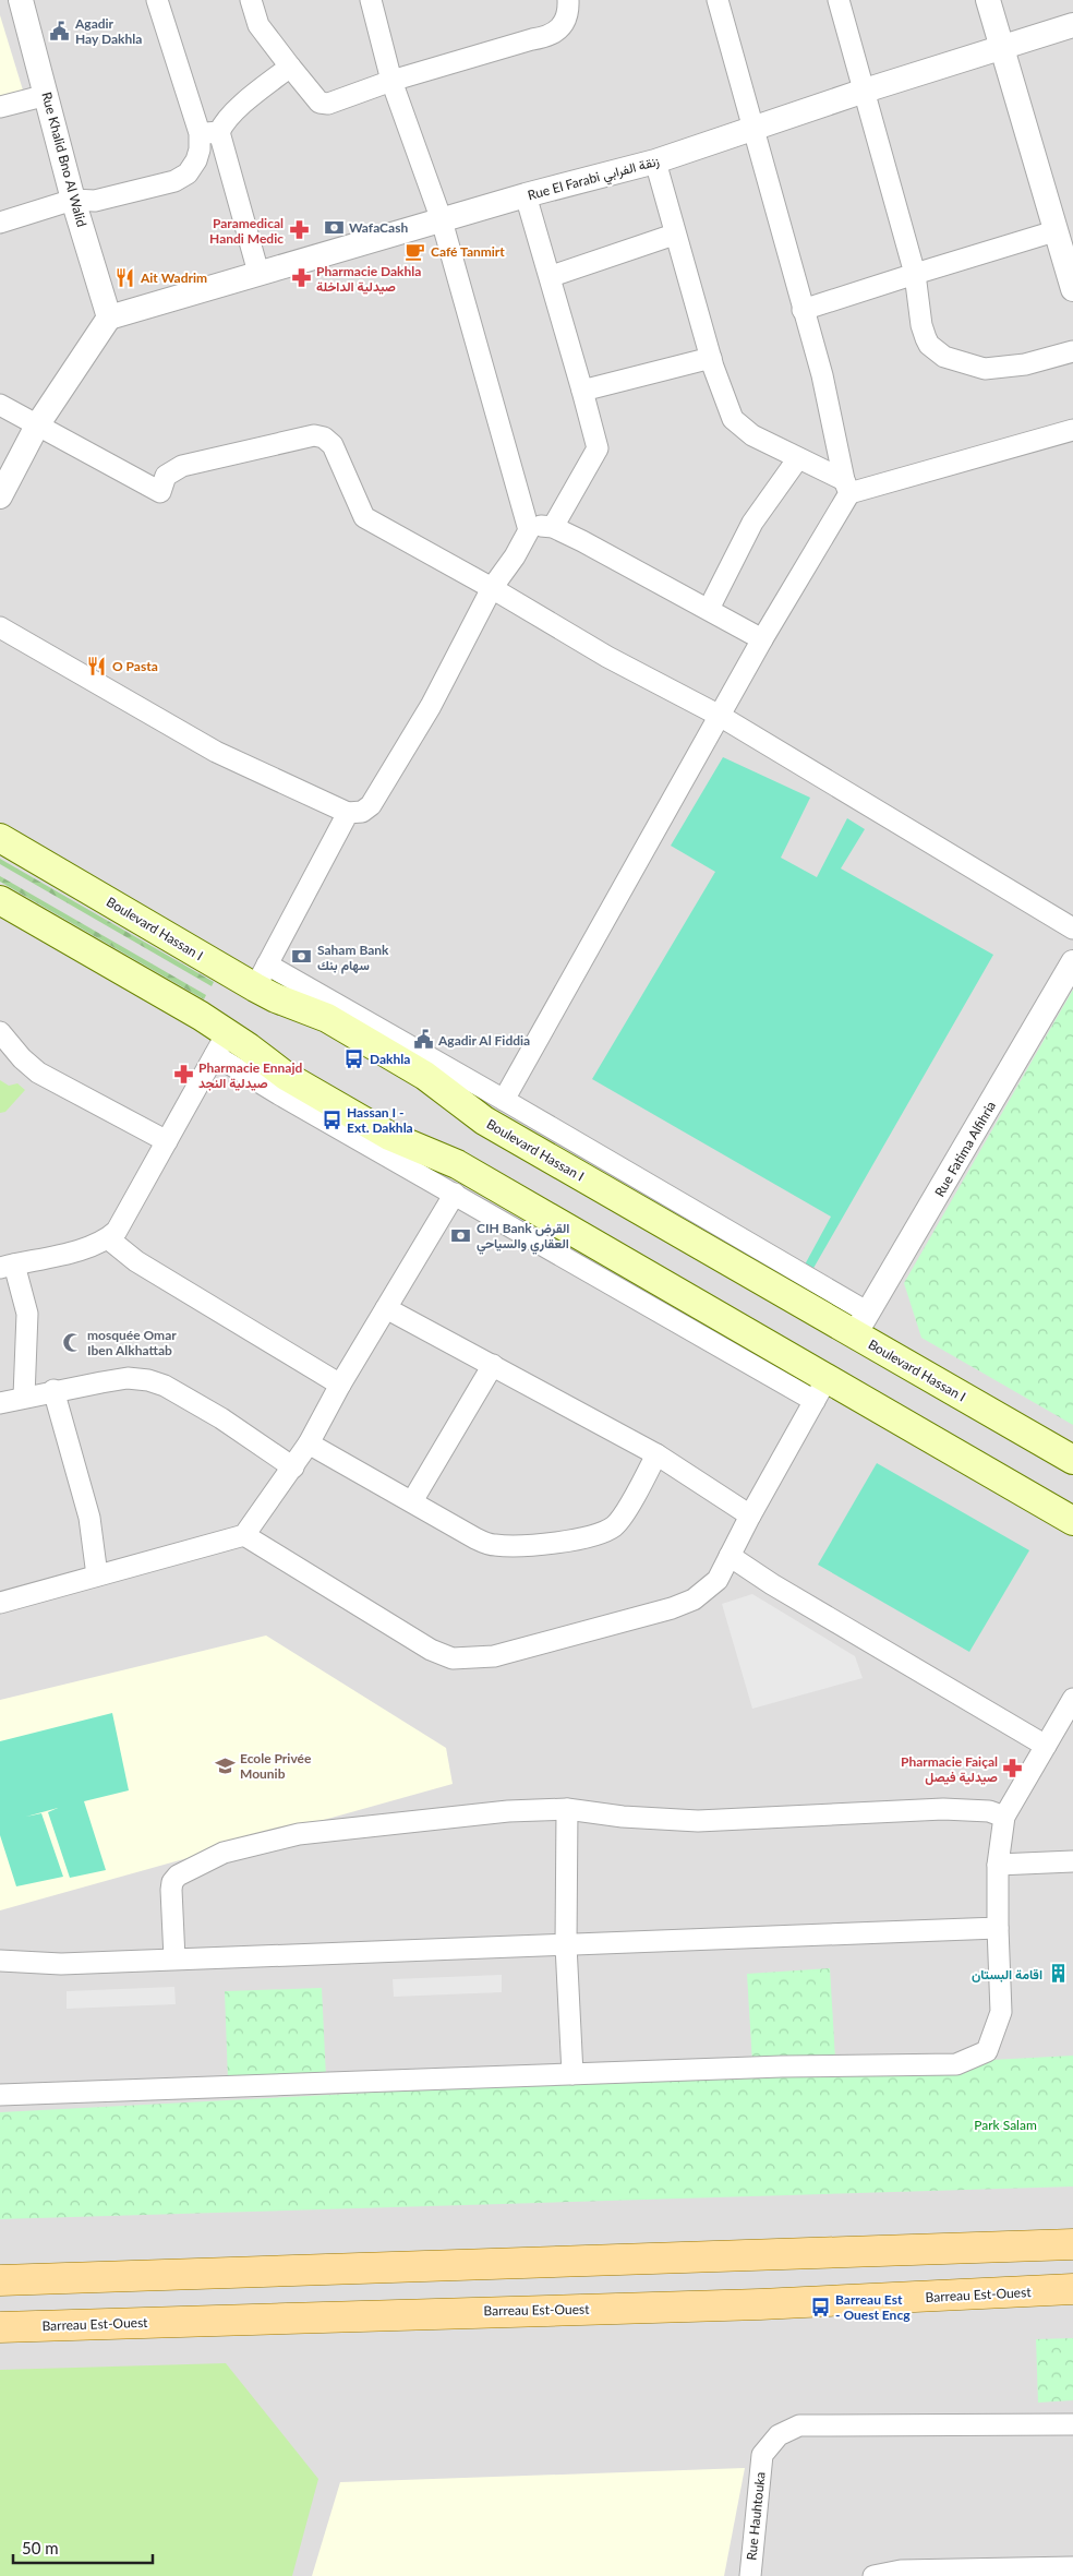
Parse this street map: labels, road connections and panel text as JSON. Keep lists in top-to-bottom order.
{
  "streets": {
    "main road": ["Boulevard Hassan I", "Barreau Est-Ouest"],
    "street": [
      "Rue Khalid Bno Al Walid",
      "Rue El Farabi زنقة الفرابي",
      "Rue Fatima Alfihria",
      "Rue Hauhtouka"
    ]
  },
  "crossings": [
    ["Rue Khalid Bno Al Walid", "Rue El Farabi زنقة الفرابي"],
    ["Boulevard Hassan I", "Rue Fatima Alfihria"]
  ],
  "parks": ["Park Salam"],
  "places": {
    "public building": ["Agadir Hay Dakhla", "Agadir Al Fiddia"],
    "bank": ["WafaCash", "Saham Bank سهام بنك", "CIH Bank القرض العقاري والسياحي"],
    "pharmacy": [
      "Paramedical Handi Medic",
      "Pharmacie Dakhla صيدلية الداخلة",
      "Pharmacie Ennajd صيدلية النجد",
      "Pharmacie Faiçal صيدلية فيصل"
    ],
    "cafe": ["Café Tanmirt"],
    "restaurant": ["Ait Wadrim", "O Pasta"],
    "bus stop": ["Dakhla", "Hassan I - Ext. Dakhla", "Barreau Est - Ouest Encg"],
    "mosque": ["mosquée Omar Iben Alkhattab"],
    "school or university": ["Ecole Privée Mounib"],
    "building": ["اقامة البستان"]
  },
  "scale_bar": "50 m"
}
